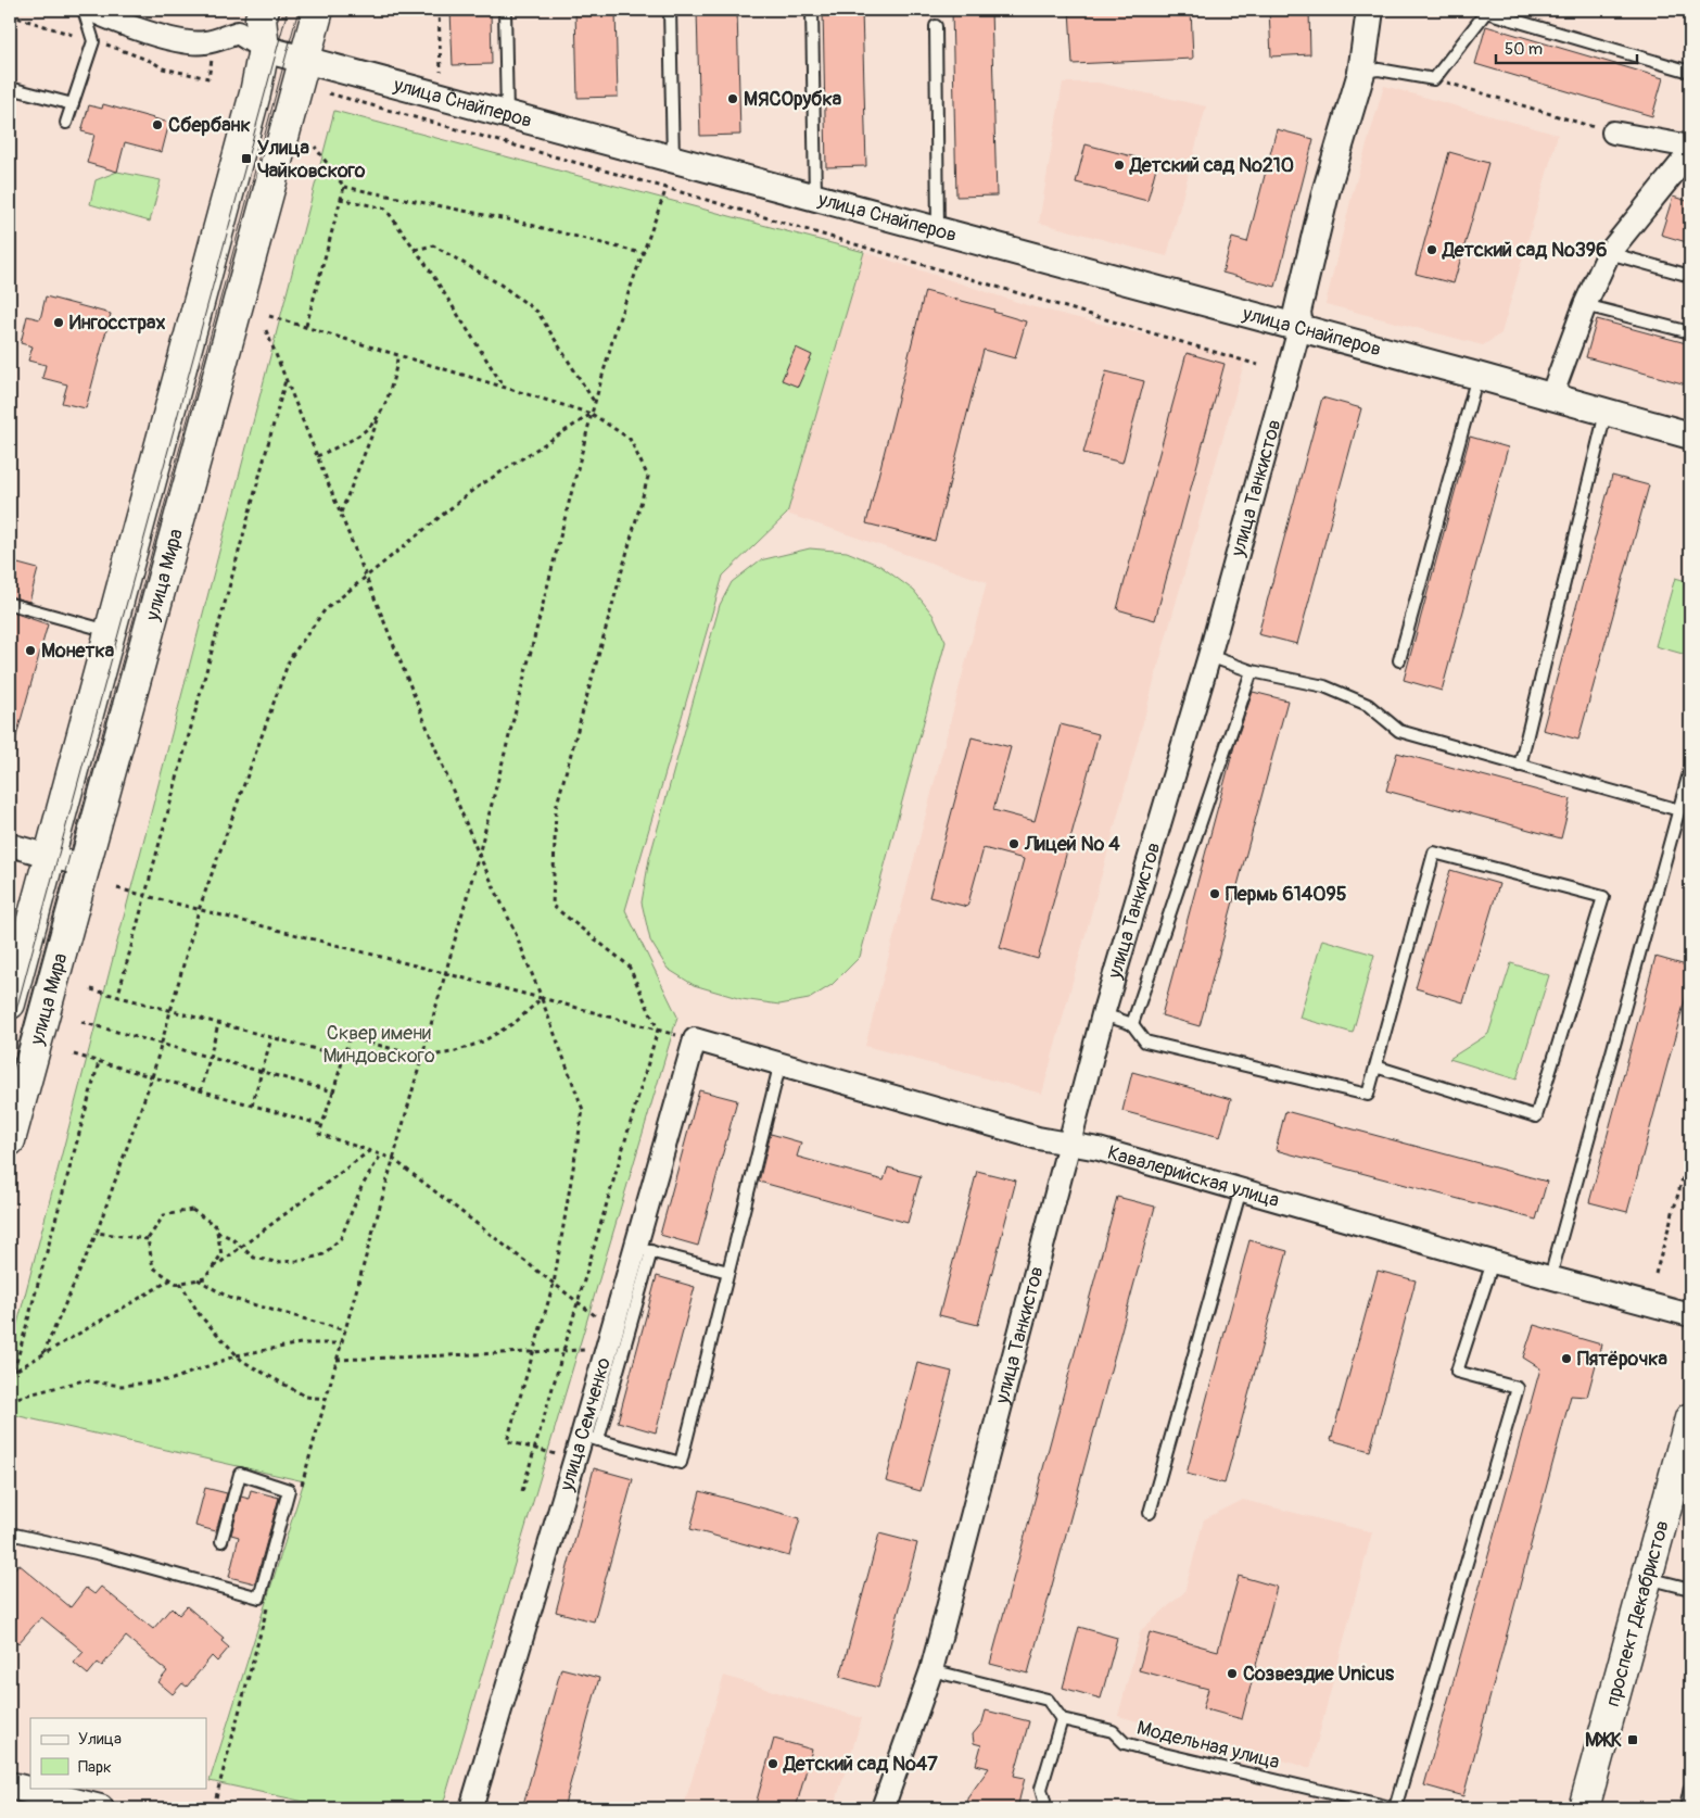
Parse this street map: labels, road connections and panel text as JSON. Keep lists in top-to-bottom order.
{
  "streets": {
    "main road": ["улица Мира", "проспект Декабристов"],
    "street": [
      "улица Снайперов",
      "улица Танкистов",
      "Кавалерийская улица",
      "улица Семченко"
    ],
    "lane": ["Модельная улица"]
  },
  "crossings": [
    ["улица Снайперов", "улица Танкистов"],
    ["улица Снайперов", "улица Мира"],
    ["улица Танкистов", "Кавалерийская улица"],
    ["Кавалерийская улица", "улица Семченко"]
  ],
  "parks": ["Сквер имени Миндовского"],
  "places": {
    "other": [
      "МЯСОрубка",
      "Сбербанк",
      "Детский сад №210",
      "Детский сад №396",
      "Ингосстрах",
      "Монетка",
      "Лицей № 4",
      "Пермь 614095",
      "Пятёрочка",
      "Созвездие Unicus",
      "Детский сад №47"
    ],
    "transit": ["Улица Чайковского", "МЖК"]
  },
  "legend": ["Улица", "Парк"],
  "scale_bar": "50 m"
}
